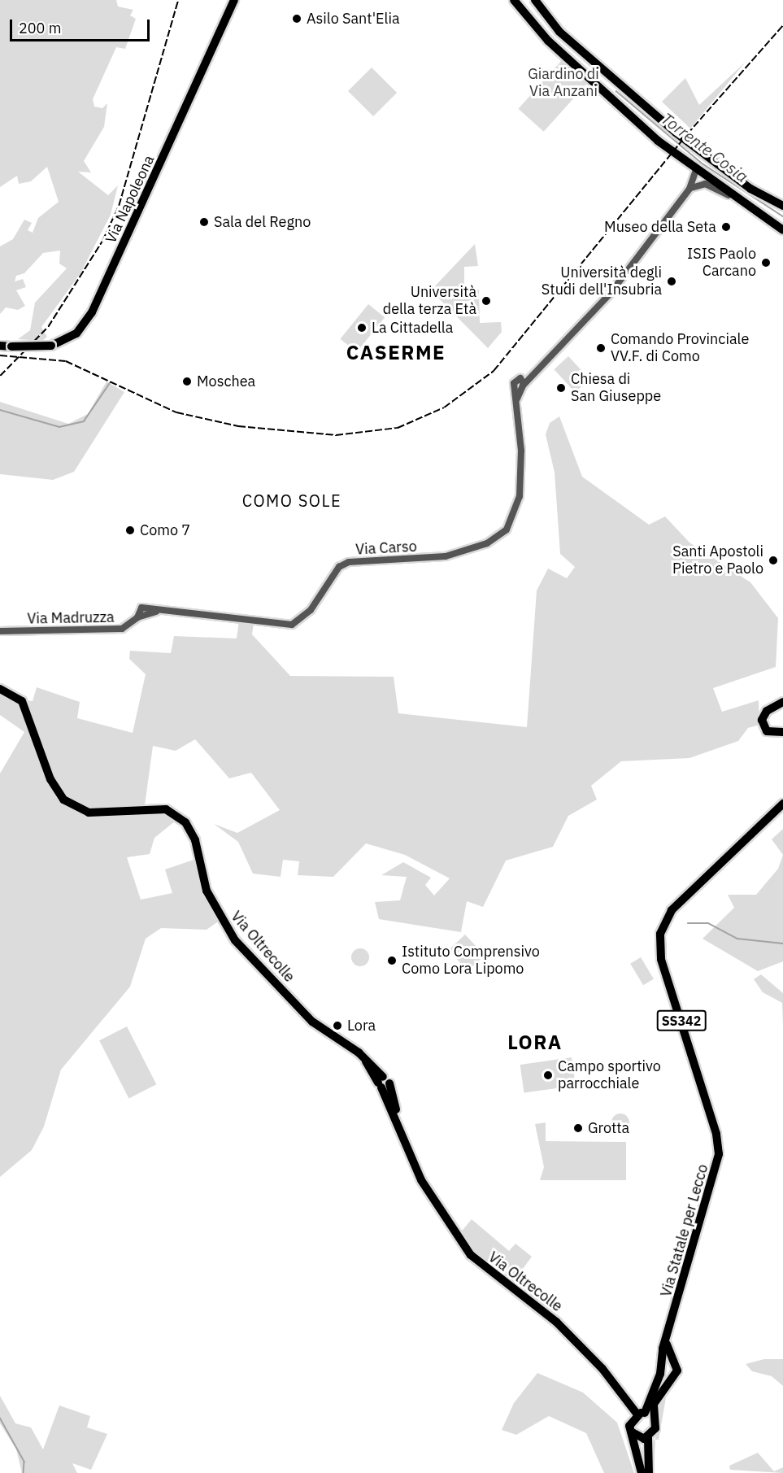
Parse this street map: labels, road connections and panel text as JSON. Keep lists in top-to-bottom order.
{
  "streets": {
    "main road": [
      "Via Napoleona",
      "Via Oltrecolle",
      "SS342",
      "Via Statale per Lecco"
    ],
    "street": ["Via Carso", "Via Madruzza"]
  },
  "crossings": [
    ["Via Carso", "Via Madruzza"]
  ],
  "districts": ["CASERME", "COMO SOLE", "LORA"],
  "water": ["Torrente Cosia"],
  "parks": ["Giardino di Via Anzani"],
  "places": [
    "Asilo Sant'Elia",
    "Sala del Regno",
    "Museo della Seta",
    "ISIS Paolo Carcano",
    "Università degli Studi dell'Insubria",
    "Università della terza Età",
    "La Cittadella",
    "Comando Provinciale VV.F. di Como",
    "Moschea",
    "Chiesa di San Giuseppe",
    "Como 7",
    "Santi Apostoli Pietro e Paolo",
    "Istituto Comprensivo Como Lora Lipomo",
    "Lora",
    "Campo sportivo parrocchiale",
    "Grotta"
  ],
  "scale_bar": "200 m"
}
